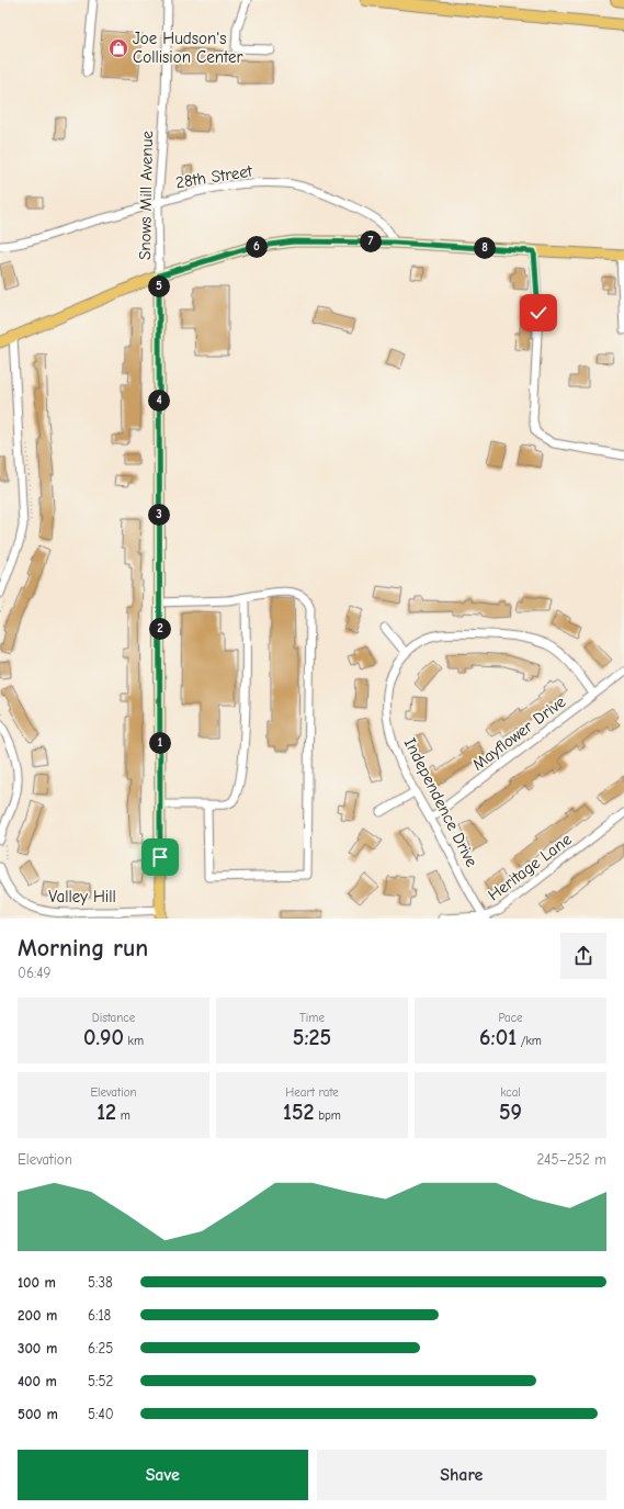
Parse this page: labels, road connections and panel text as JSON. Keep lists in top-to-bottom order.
{
  "streets": {
    "main road": ["Snows Mill Avenue"],
    "street": [
      "28th Street",
      "Mayflower Drive",
      "Independence Drive",
      "Heritage Lane",
      "Valley Hill"
    ]
  },
  "crossings": [
    ["28th Street", "Snows Mill Avenue"],
    ["Snows Mill Avenue", "Valley Hill"],
    ["Mayflower Drive", "Independence Drive"],
    ["Independence Drive", "Heritage Lane"]
  ],
  "places": {
    "shop": ["Joe Hudson's Collision Center"]
  },
  "page": {
    "pins": [
      "7",
      "6",
      "8",
      "5",
      "4",
      "3",
      "2",
      "1"
    ],
    "heading": ["Morning run", "06:49"],
    "stats": [
      ["Distance", "0.90 km"],
      ["Time", "5:25"],
      ["Pace", "6:01 /km"],
      ["Elevation", "12 m"],
      ["Heart rate", "152 bpm"],
      ["kcal", "59"]
    ],
    "chart": ["Elevation", "245–252 m"],
    "list": [
      {
        "name": "100 m",
        "note": "5:38"
      },
      {
        "name": "200 m",
        "note": "6:18"
      },
      {
        "name": "300 m",
        "note": "6:25"
      },
      {
        "name": "400 m",
        "note": "5:52"
      },
      {
        "name": "500 m",
        "note": "5:40"
      }
    ],
    "buttons": ["Save", "Share"]
  }
}
